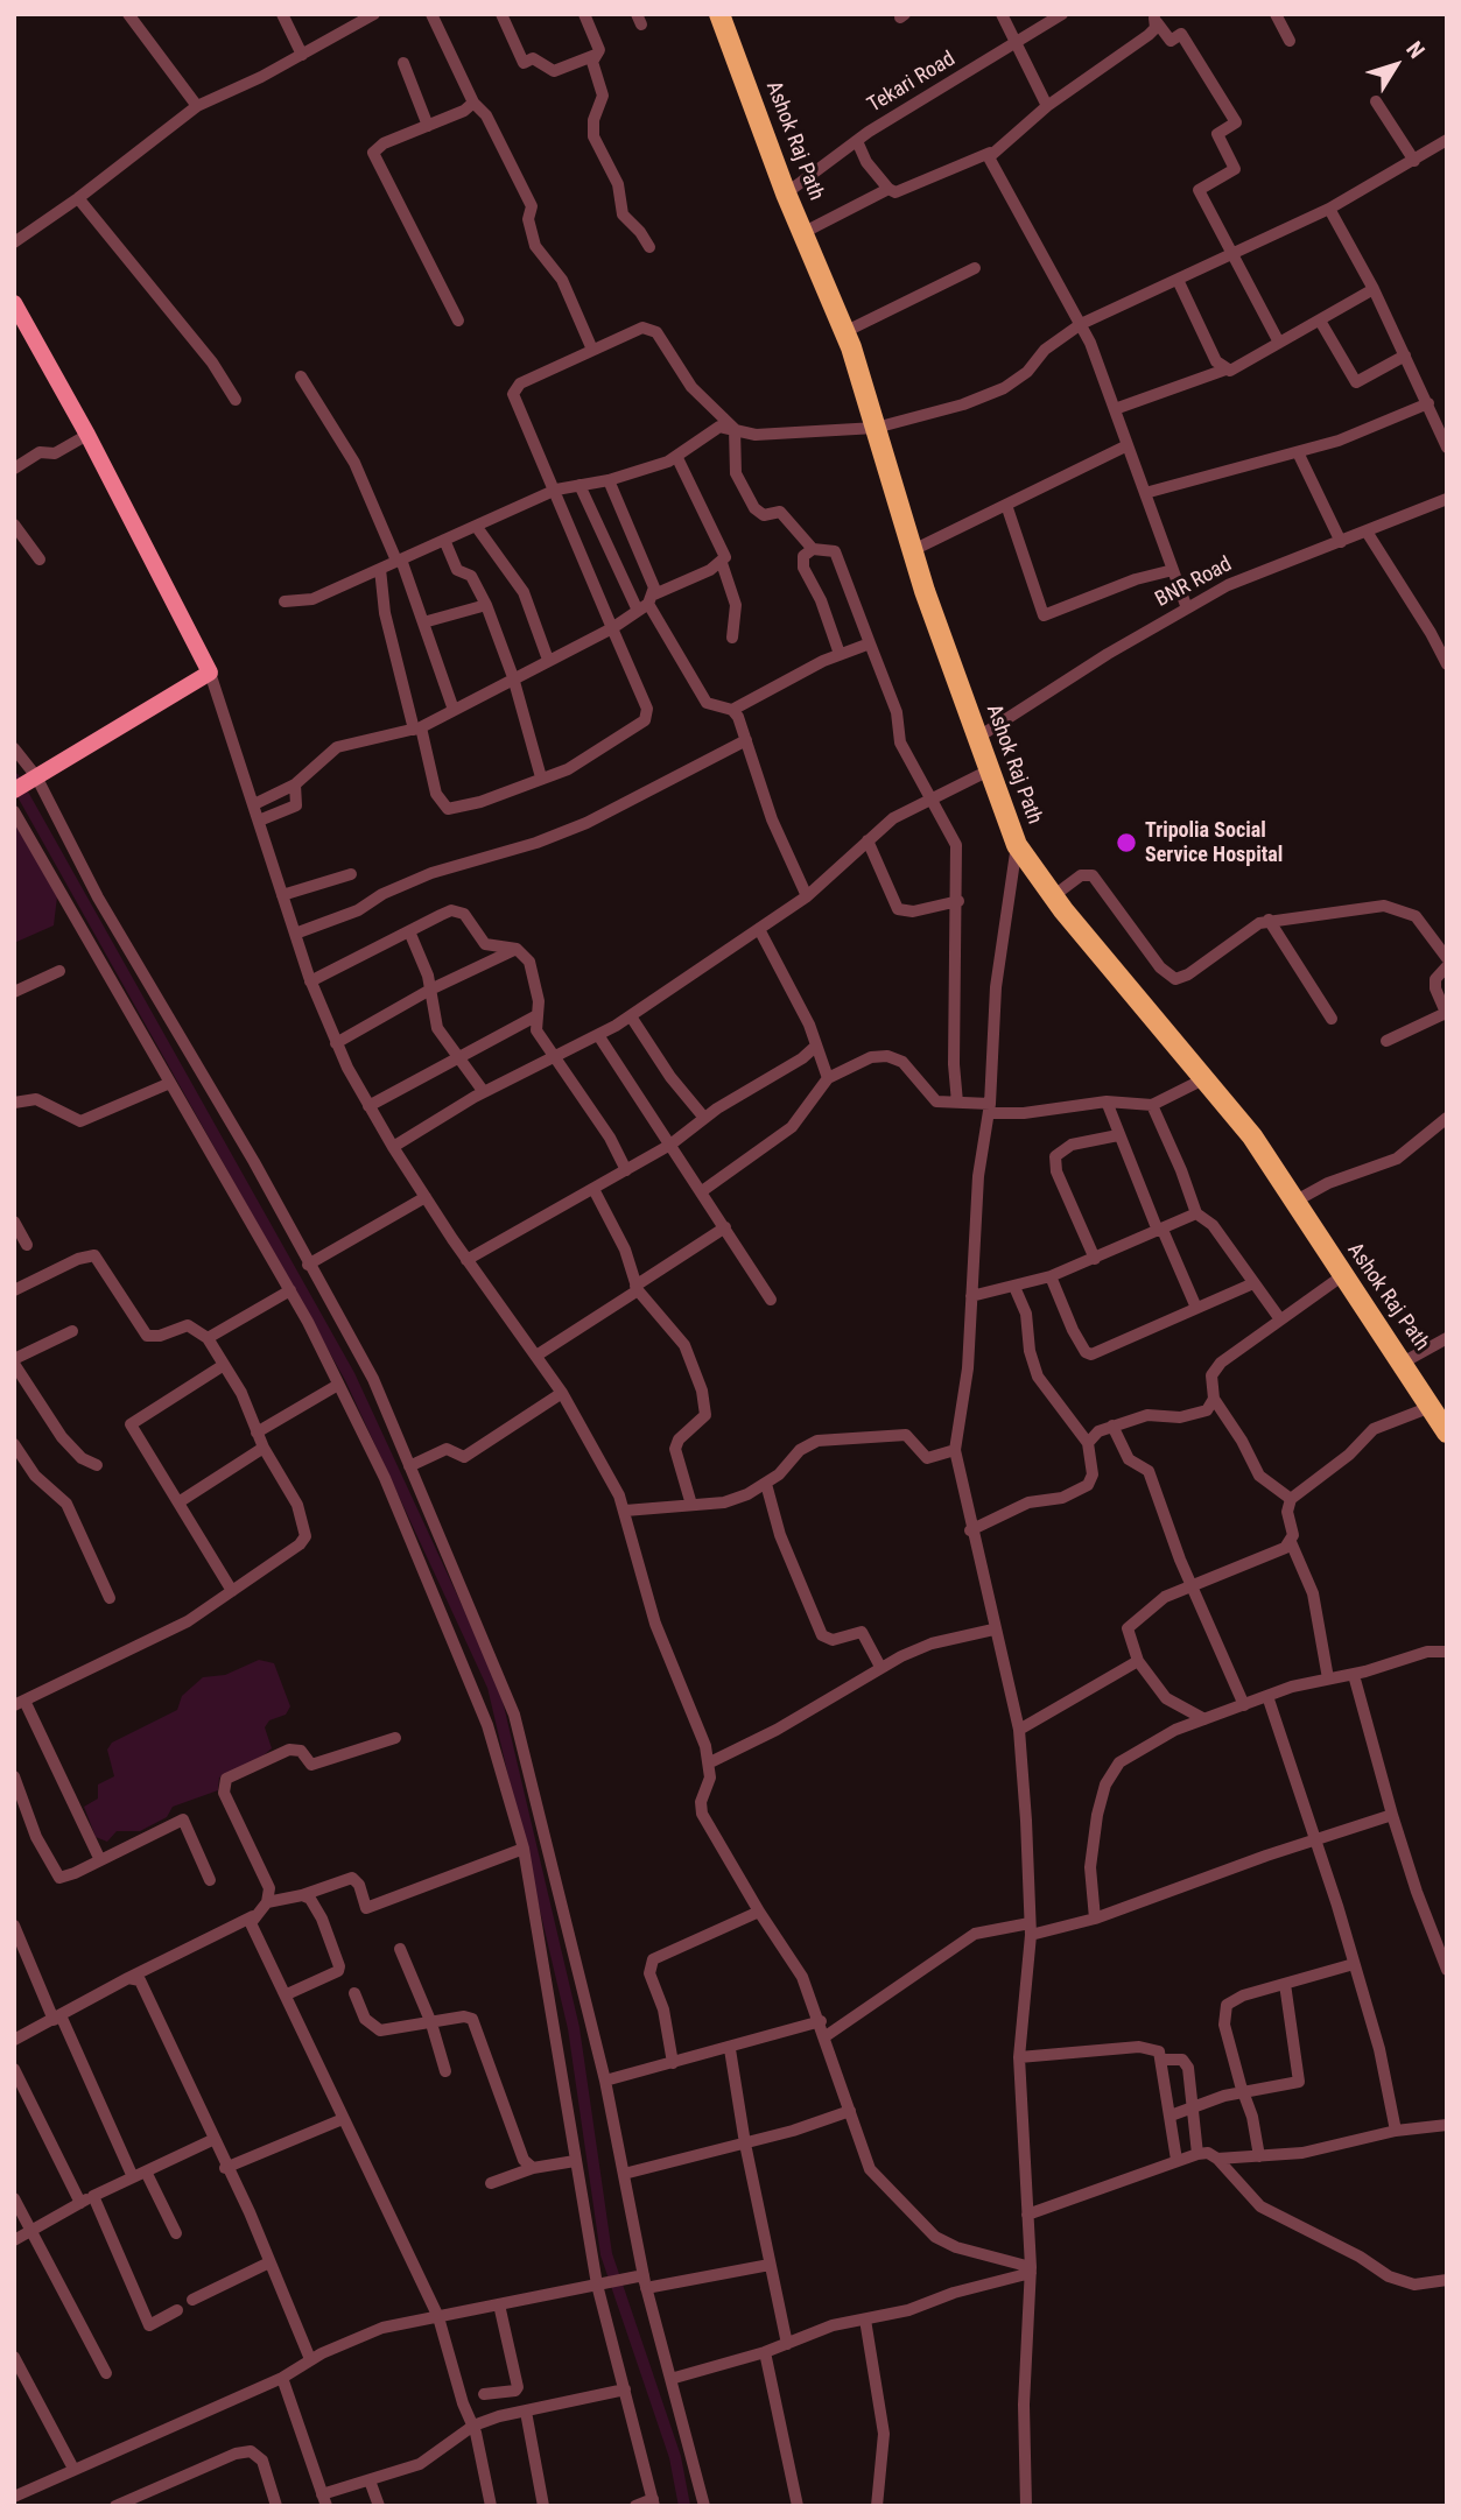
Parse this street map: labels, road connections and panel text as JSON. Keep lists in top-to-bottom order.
{
  "streets": {
    "main road": ["Ashok Raj Path"],
    "street": ["Tekari Road", "BNR Road"]
  },
  "crossings": [
    ["Tekari Road", "Ashok Raj Path"],
    ["Ashok Raj Path", "BNR Road"]
  ],
  "places": ["Tripolia Social Service Hospital"],
  "north": "top right"
}
